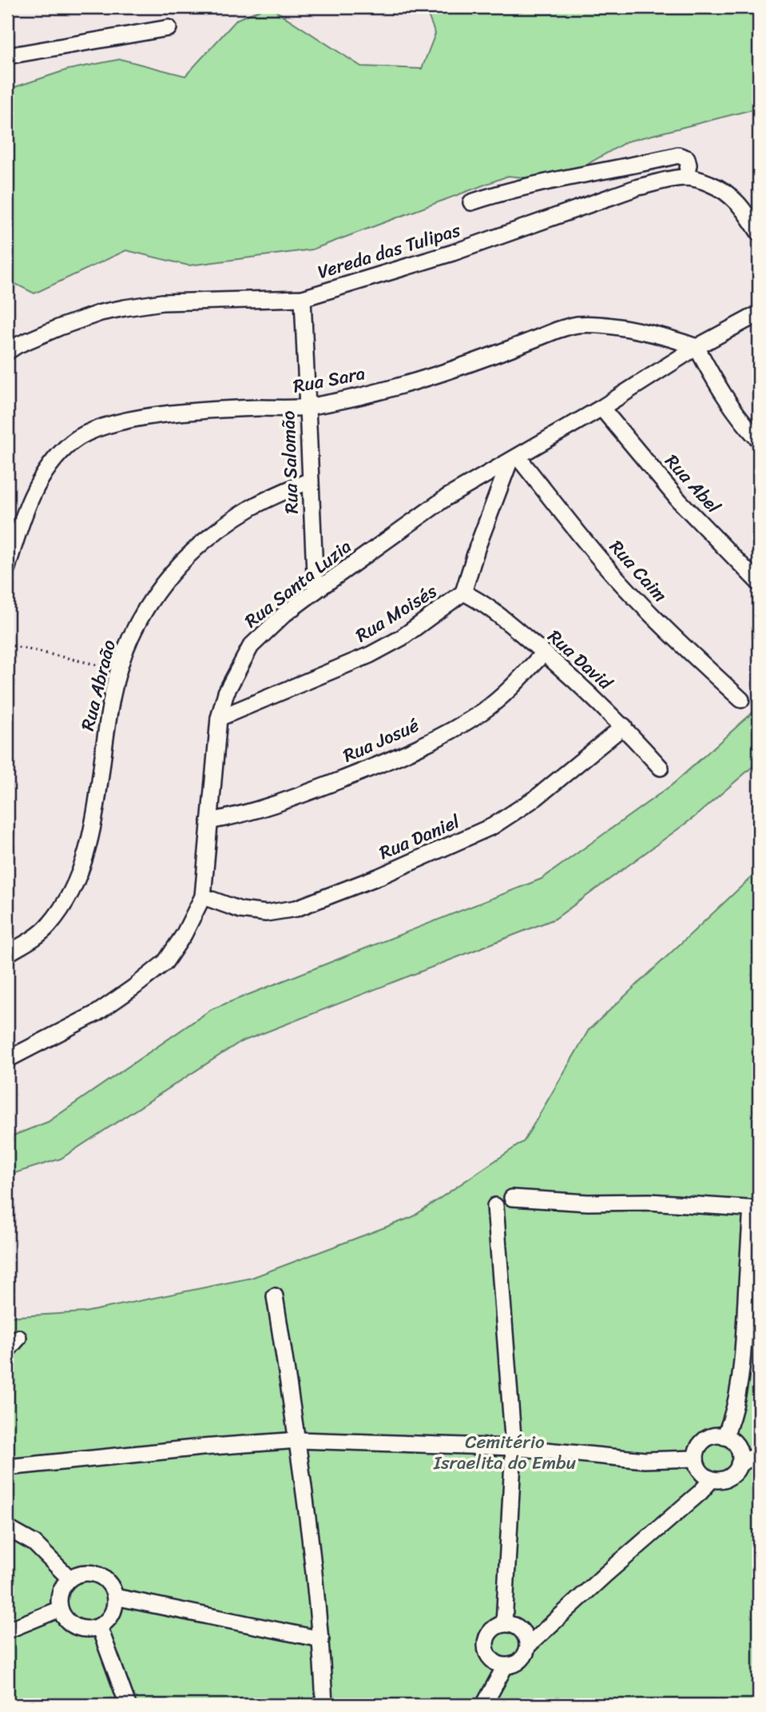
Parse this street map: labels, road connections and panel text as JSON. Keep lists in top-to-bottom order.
{
  "streets": {
    "street": [
      "Vereda das Tulipas",
      "Rua Sara",
      "Rua Salomão",
      "Rua Abel",
      "Rua Caim",
      "Rua Santa Luzia",
      "Rua Moisés",
      "Rua David",
      "Rua Abraão",
      "Rua Josué",
      "Rua Daniel"
    ]
  },
  "crossings": [
    ["Vereda das Tulipas", "Rua Salomão"],
    ["Rua Sara", "Rua Salomão"],
    ["Rua Sara", "Rua Santa Luzia"],
    ["Rua Salomão", "Rua Santa Luzia"],
    ["Rua Salomão", "Rua Abraão"],
    ["Rua Abel", "Rua Santa Luzia"],
    ["Rua Caim", "Rua Santa Luzia"],
    ["Rua Caim", "Rua Moisés"],
    ["Rua Santa Luzia", "Rua Moisés"],
    ["Rua Santa Luzia", "Rua Josué"],
    ["Rua Santa Luzia", "Rua Daniel"],
    ["Rua Moisés", "Rua David"],
    ["Rua David", "Rua Josué"],
    ["Rua David", "Rua Daniel"]
  ],
  "parks": ["Cemitério Israelita do Embu"]
}
